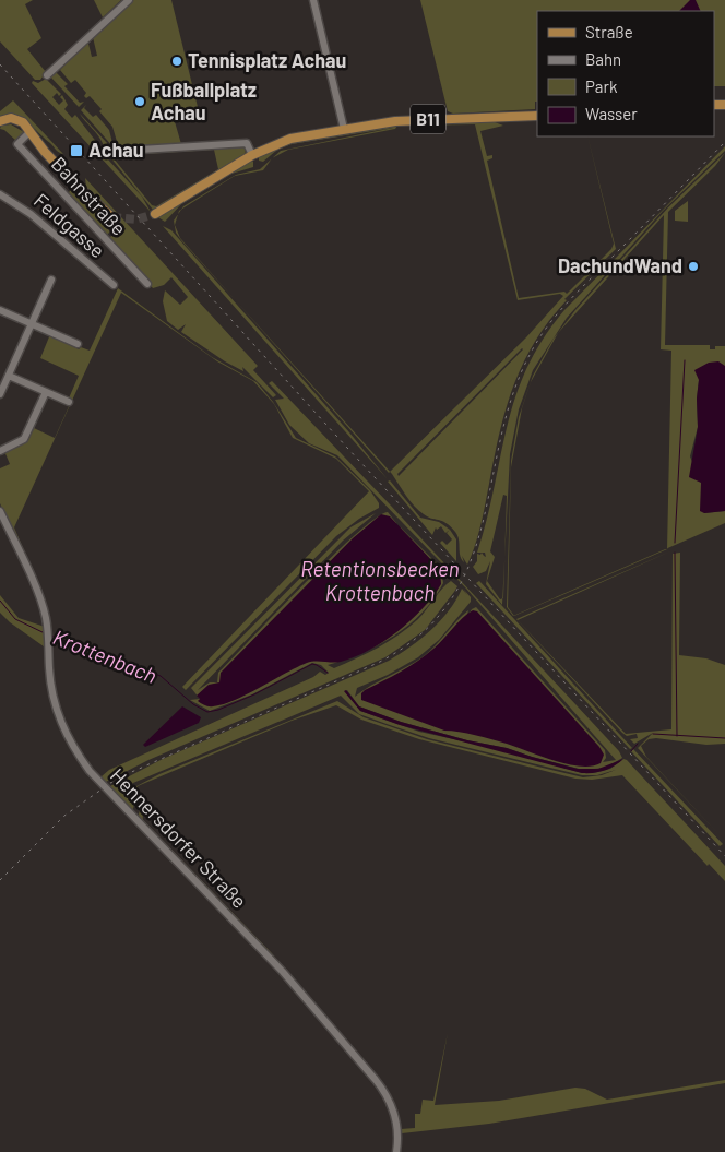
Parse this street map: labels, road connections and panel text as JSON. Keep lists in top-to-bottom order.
{
  "streets": {
    "main road": ["B11"],
    "street": ["Bahnstraße", "Feldgasse", "Hennersdorfer Straße"]
  },
  "water": ["Retentionsbecken Krottenbach", "Krottenbach"],
  "places": {
    "other": ["Tennisplatz Achau", "Fußballplatz Achau", "DachundWand"],
    "transit": ["Achau"]
  },
  "legend": [
    "Straße",
    "Bahn",
    "Park",
    "Wasser"
  ]
}
